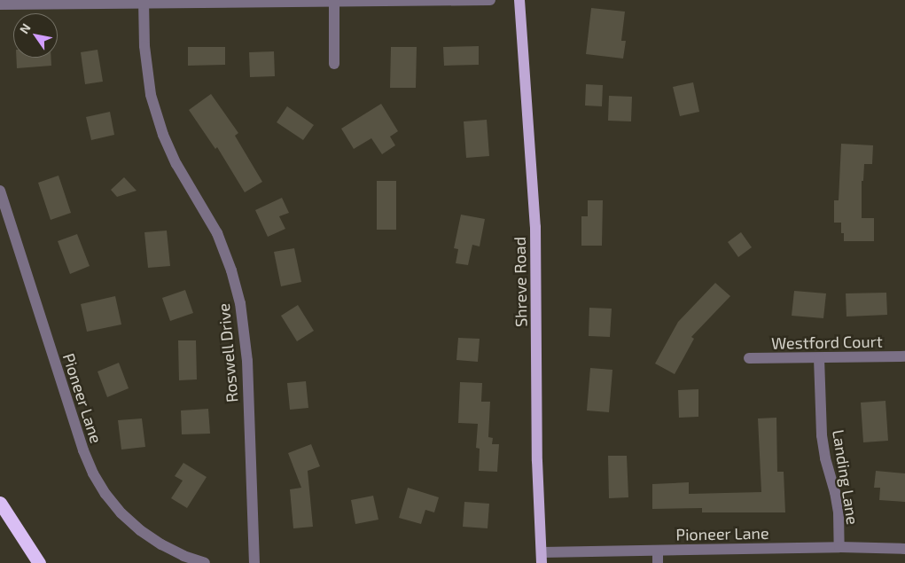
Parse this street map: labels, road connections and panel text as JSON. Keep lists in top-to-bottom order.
{
  "streets": {
    "main road": ["Shreve Road"],
    "street": [
      "Westford Court",
      "Roswell Drive",
      "Pioneer Lane",
      "Landing Lane"
    ]
  },
  "crossings": [
    ["Shreve Road", "Pioneer Lane"],
    ["Westford Court", "Landing Lane"],
    ["Pioneer Lane", "Landing Lane"]
  ],
  "north": "top left"
}
